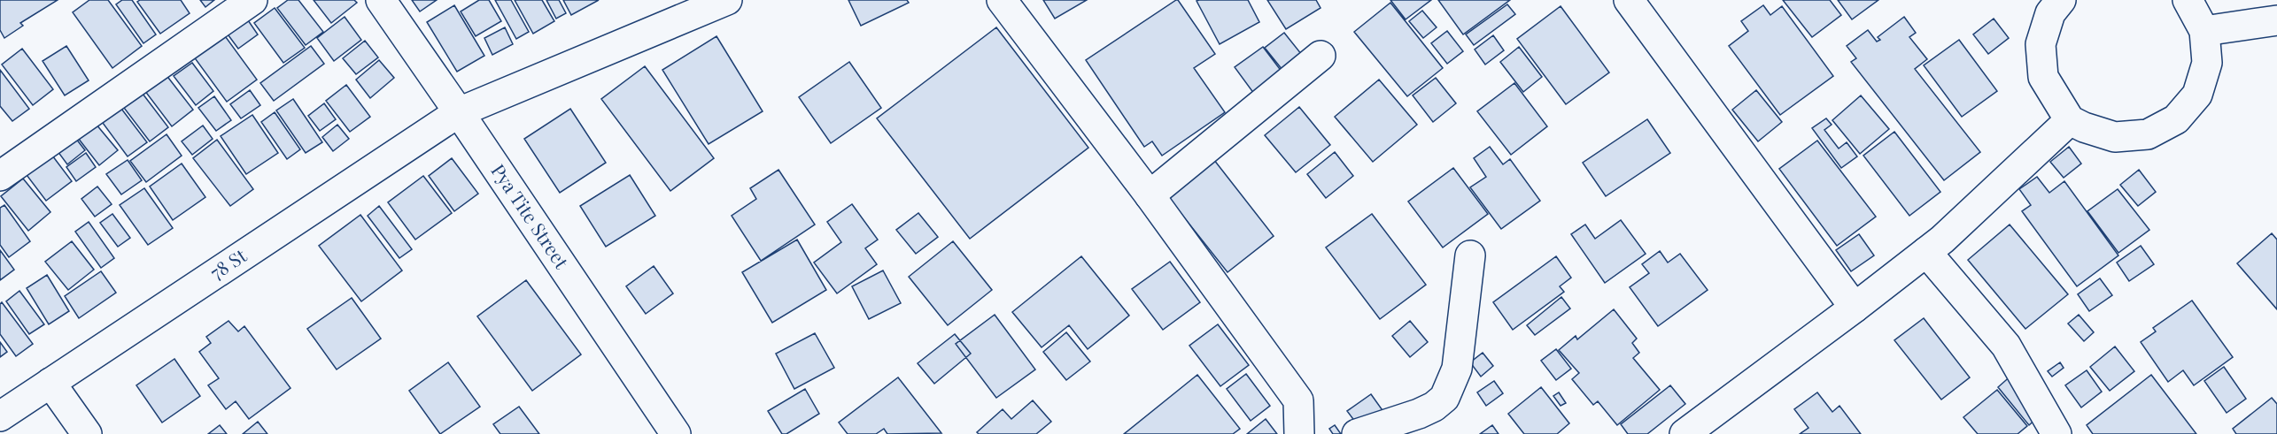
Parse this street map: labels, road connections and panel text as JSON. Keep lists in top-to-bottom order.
{
  "streets": {
    "street": ["Pya Tite Street", "78 St"]
  },
  "crossings": [
    ["Pya Tite Street", "78 St"]
  ]
}
